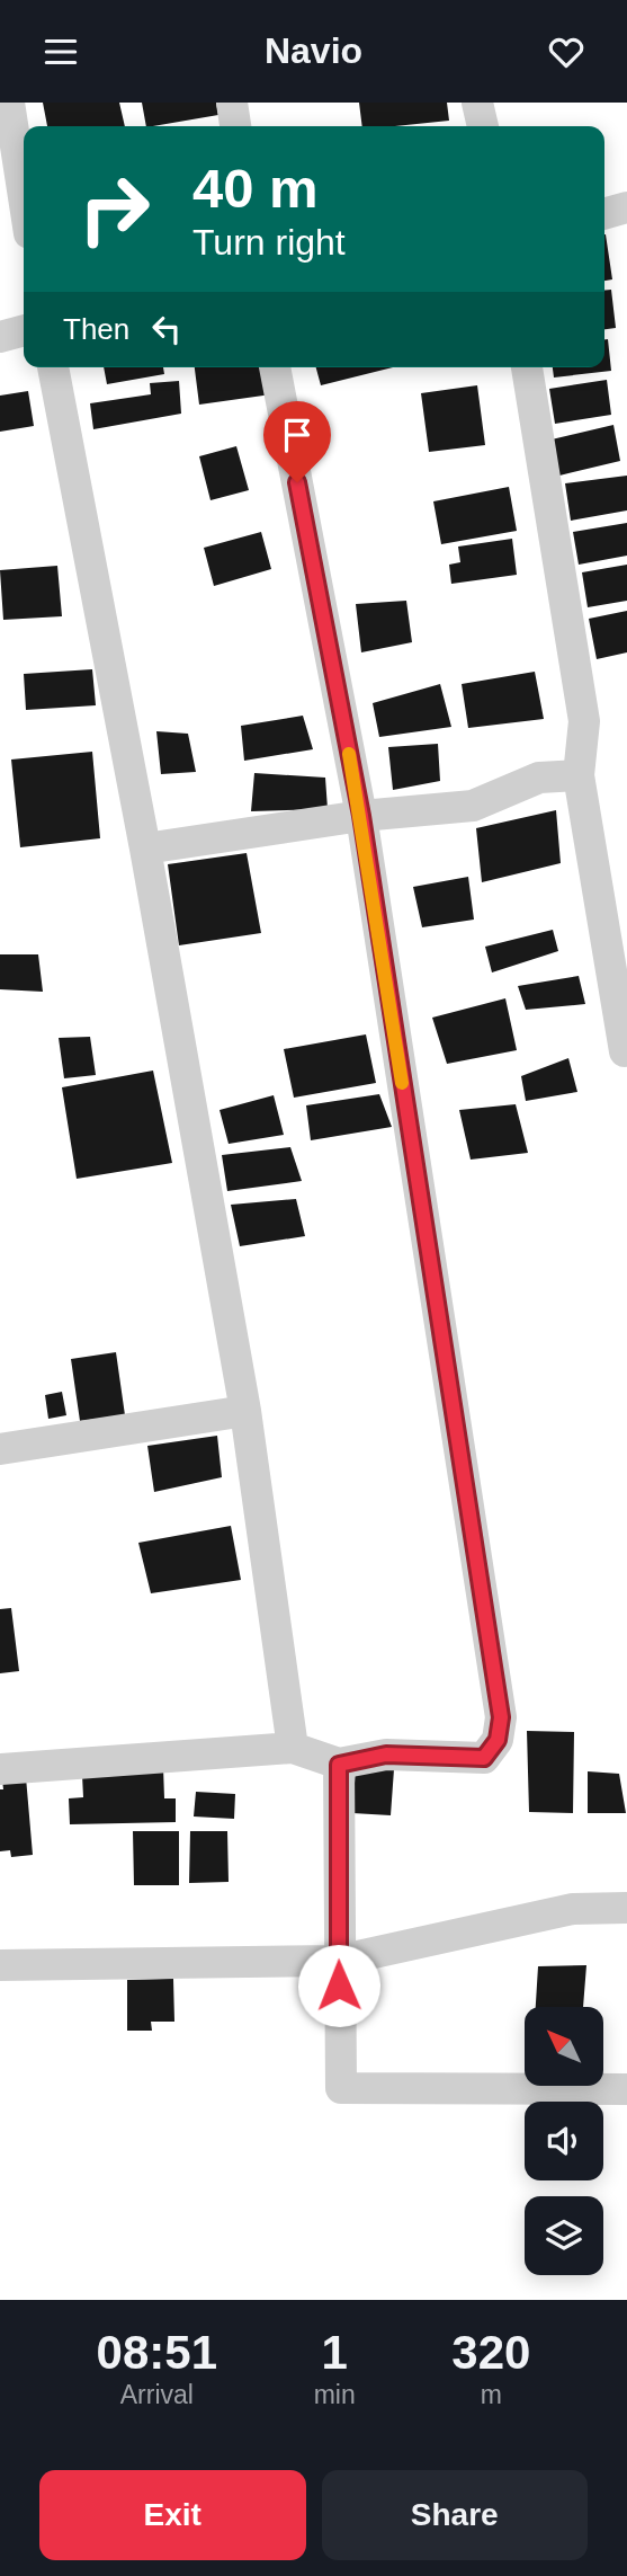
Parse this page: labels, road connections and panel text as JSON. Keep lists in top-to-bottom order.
{
  "north": "top left",
  "page": {
    "header": "Navio",
    "turn": ["40 m", "Turn right"],
    "then": "Then",
    "eta": [
      "08:51",
      "Arrival",
      "1",
      "min",
      "320",
      "m"
    ],
    "buttons": ["Exit", "Share"]
  }
}
